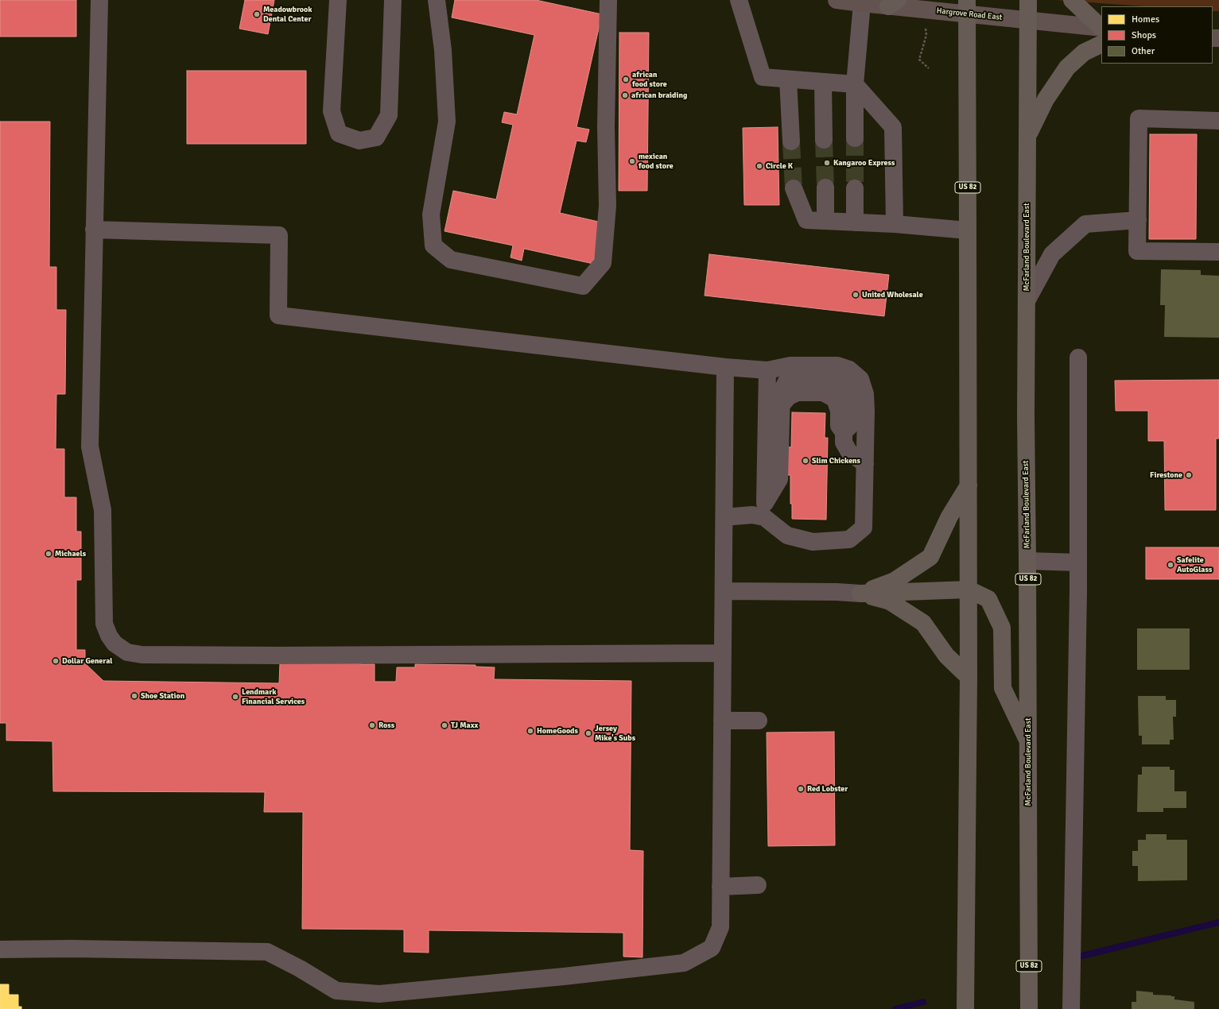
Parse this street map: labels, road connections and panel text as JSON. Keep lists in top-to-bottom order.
{
  "streets": {
    "highway": ["US 82", "McFarland Boulevard East"],
    "main road": ["Hargrove Road East"]
  },
  "crossings": [
    ["Hargrove Road East", "US 82"],
    ["Hargrove Road East", "McFarland Boulevard East"]
  ],
  "places": [
    "Meadowbrook Dental Center",
    "african food store",
    "african braiding",
    "mexican food store",
    "Kangaroo Express",
    "Circle K",
    "United Wholesale",
    "Slim Chickens",
    "Firestone",
    "Michaels",
    "Safelite AutoGlass",
    "Dollar General",
    "Shoe Station",
    "Lendmark Financial Services",
    "Ross",
    "TJ Maxx",
    "HomeGoods",
    "Jersey Mike's Subs",
    "Red Lobster"
  ],
  "legend": ["Homes", "Shops", "Other"]
}
